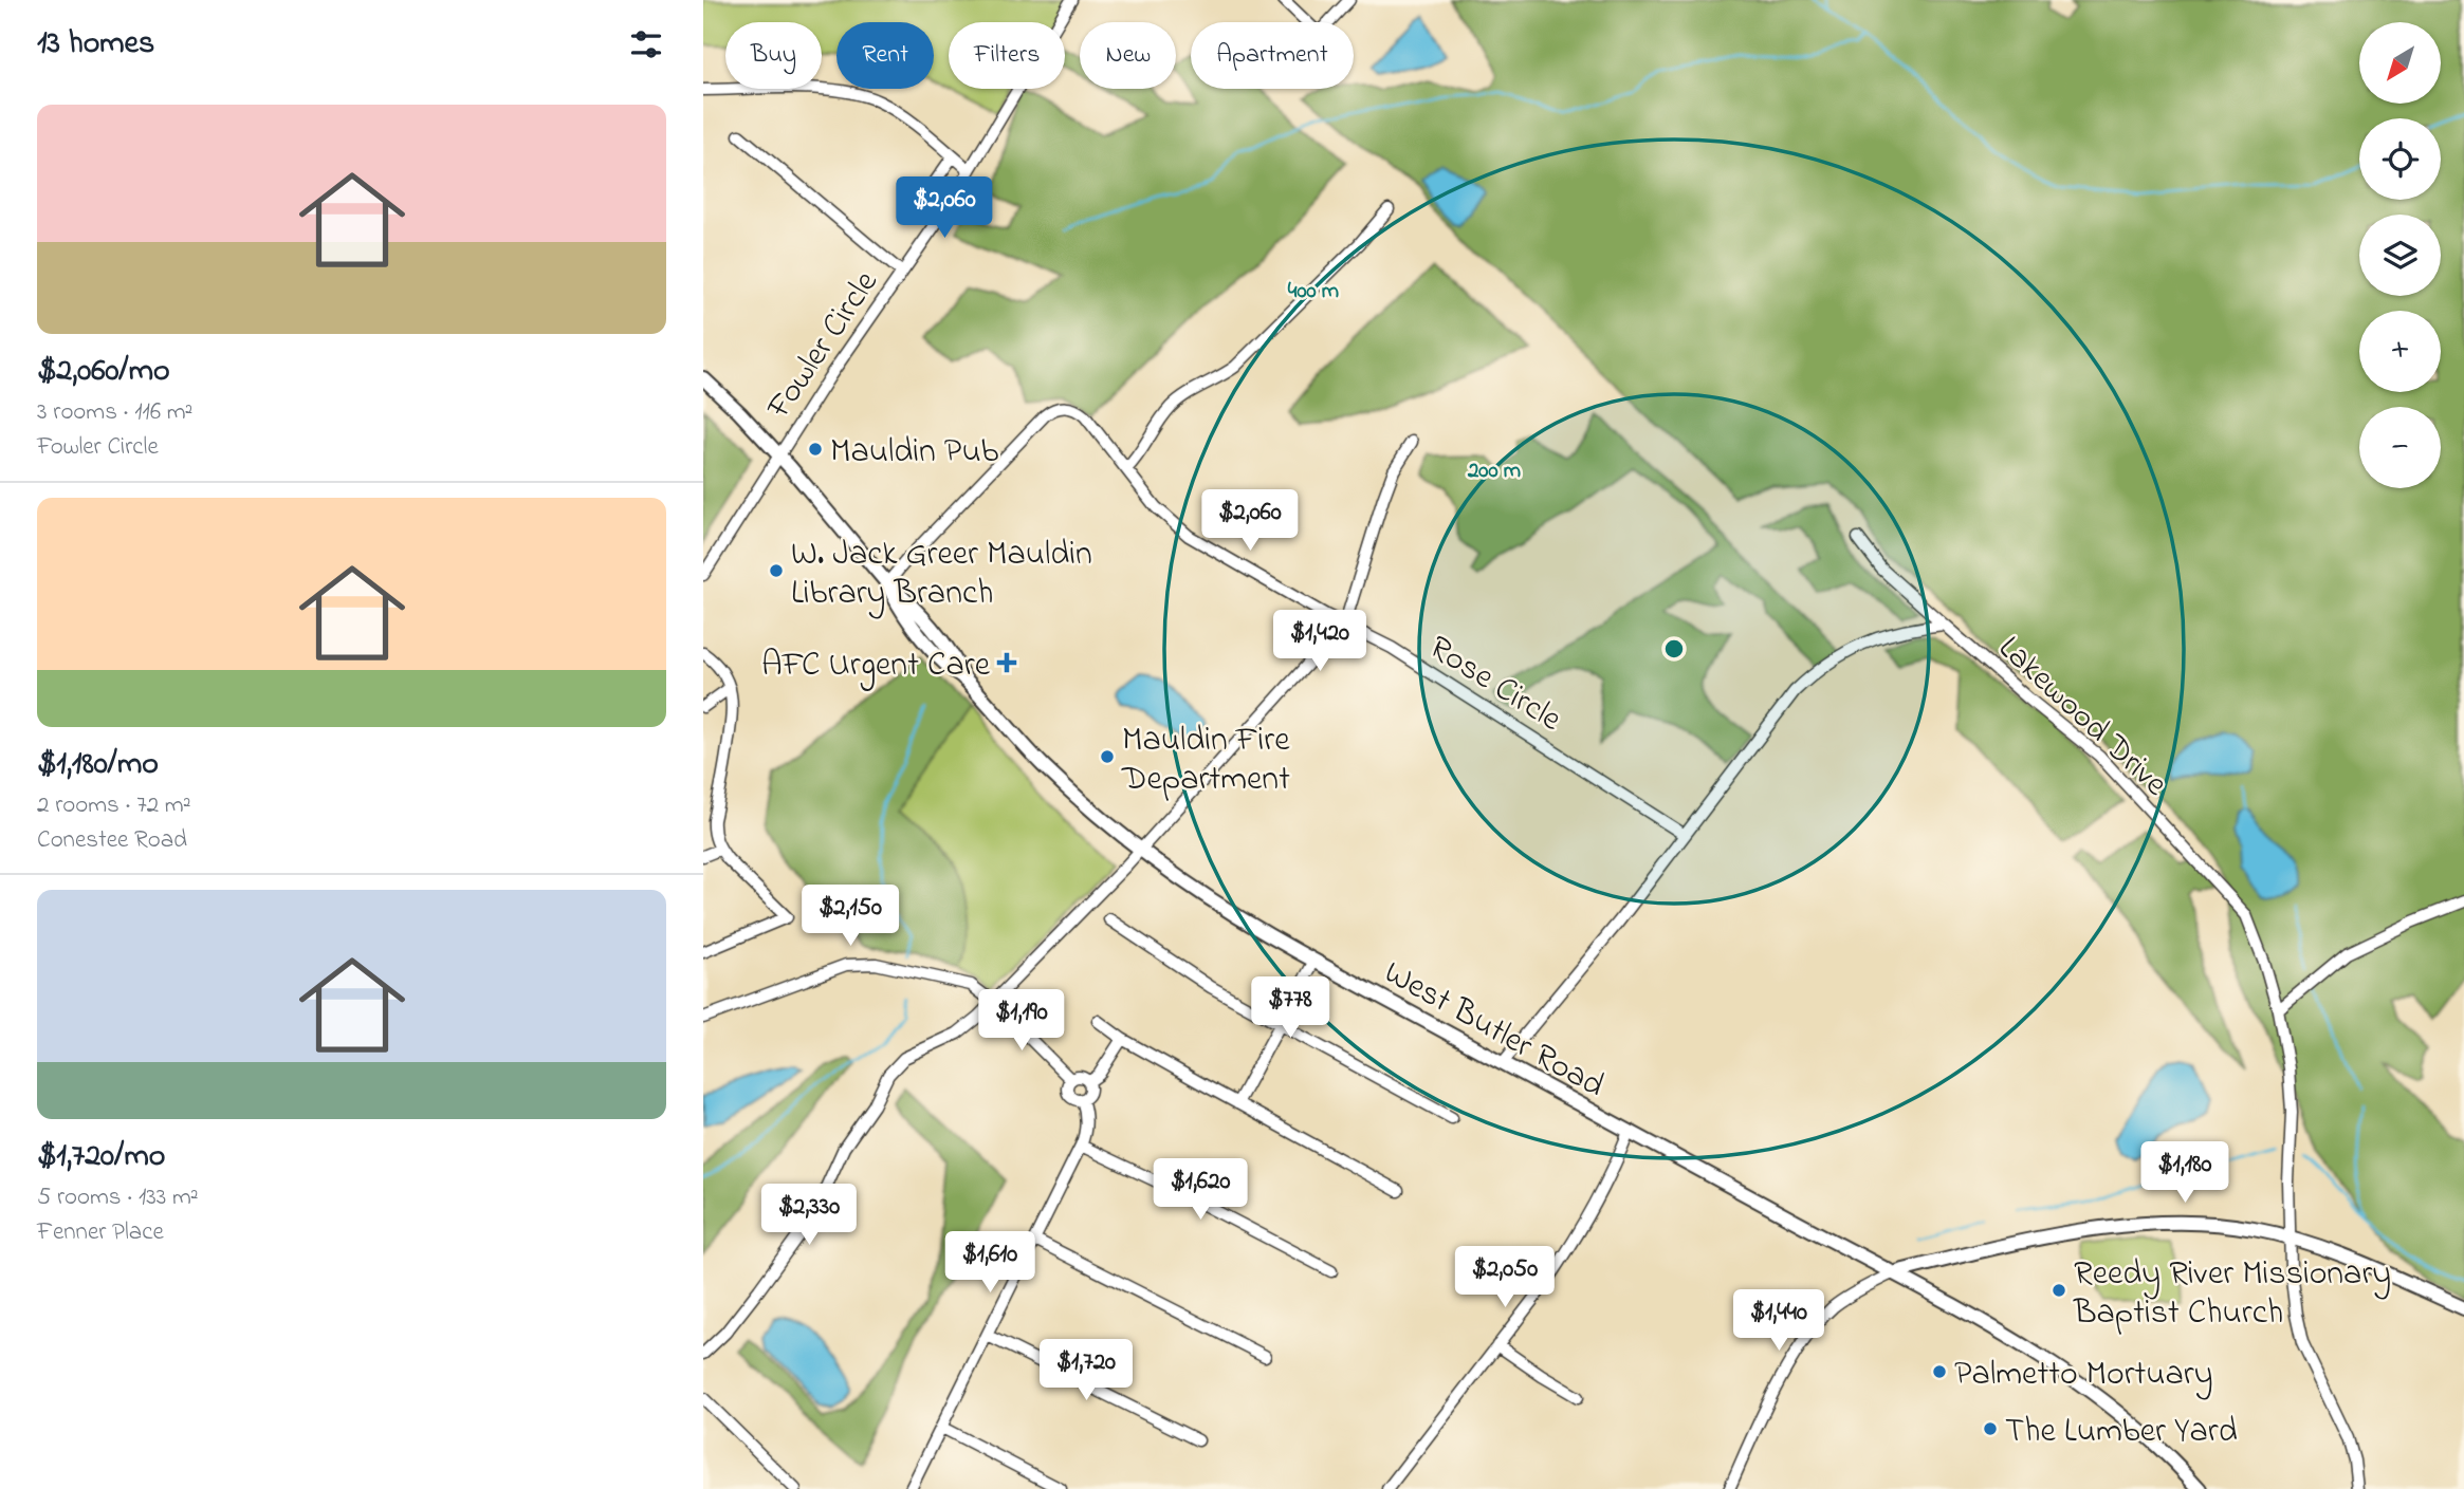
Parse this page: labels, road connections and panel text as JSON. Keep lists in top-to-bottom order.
{
  "streets": {
    "main road": ["West Butler Road"],
    "street": ["Fowler Circle", "Rose Circle", "Lakewood Drive"]
  },
  "crossings": [
    ["Fowler Circle", "West Butler Road"],
    ["Rose Circle", "West Butler Road"]
  ],
  "places": {
    "other": [
      "Mauldin Pub",
      "W. Jack Greer Mauldin Library Branch",
      "Mauldin Fire Department",
      "Reedy River Missionary Baptist Church",
      "Palmetto Mortuary",
      "The Lumber Yard"
    ],
    "health": ["AFC Urgent Care"]
  },
  "north": "bottom left",
  "page": {
    "heading": "13 homes",
    "map_buttons": ["+", "−"],
    "chip": [
      "Buy",
      "Rent",
      "Filters",
      "New",
      "Apartment"
    ],
    "list": [
      {
        "name": "$2,060/mo",
        "note": "3 rooms · 116 m² · Fowler Circle"
      },
      {
        "name": "$1,180/mo",
        "note": "2 rooms · 72 m² · Conestee Road"
      },
      {
        "name": "$1,720/mo",
        "note": "5 rooms · 133 m² · Fenner Place"
      }
    ],
    "price": [
      "$2,060",
      "$2,060",
      "$1,420",
      "$2,150",
      "$778",
      "$1,190",
      "$1,180",
      "$1,620",
      "$2,330",
      "$1,610",
      "$2,050",
      "$1,440",
      "$1,720"
    ]
  },
  "rings": ["400 m", "200 m"]
}
